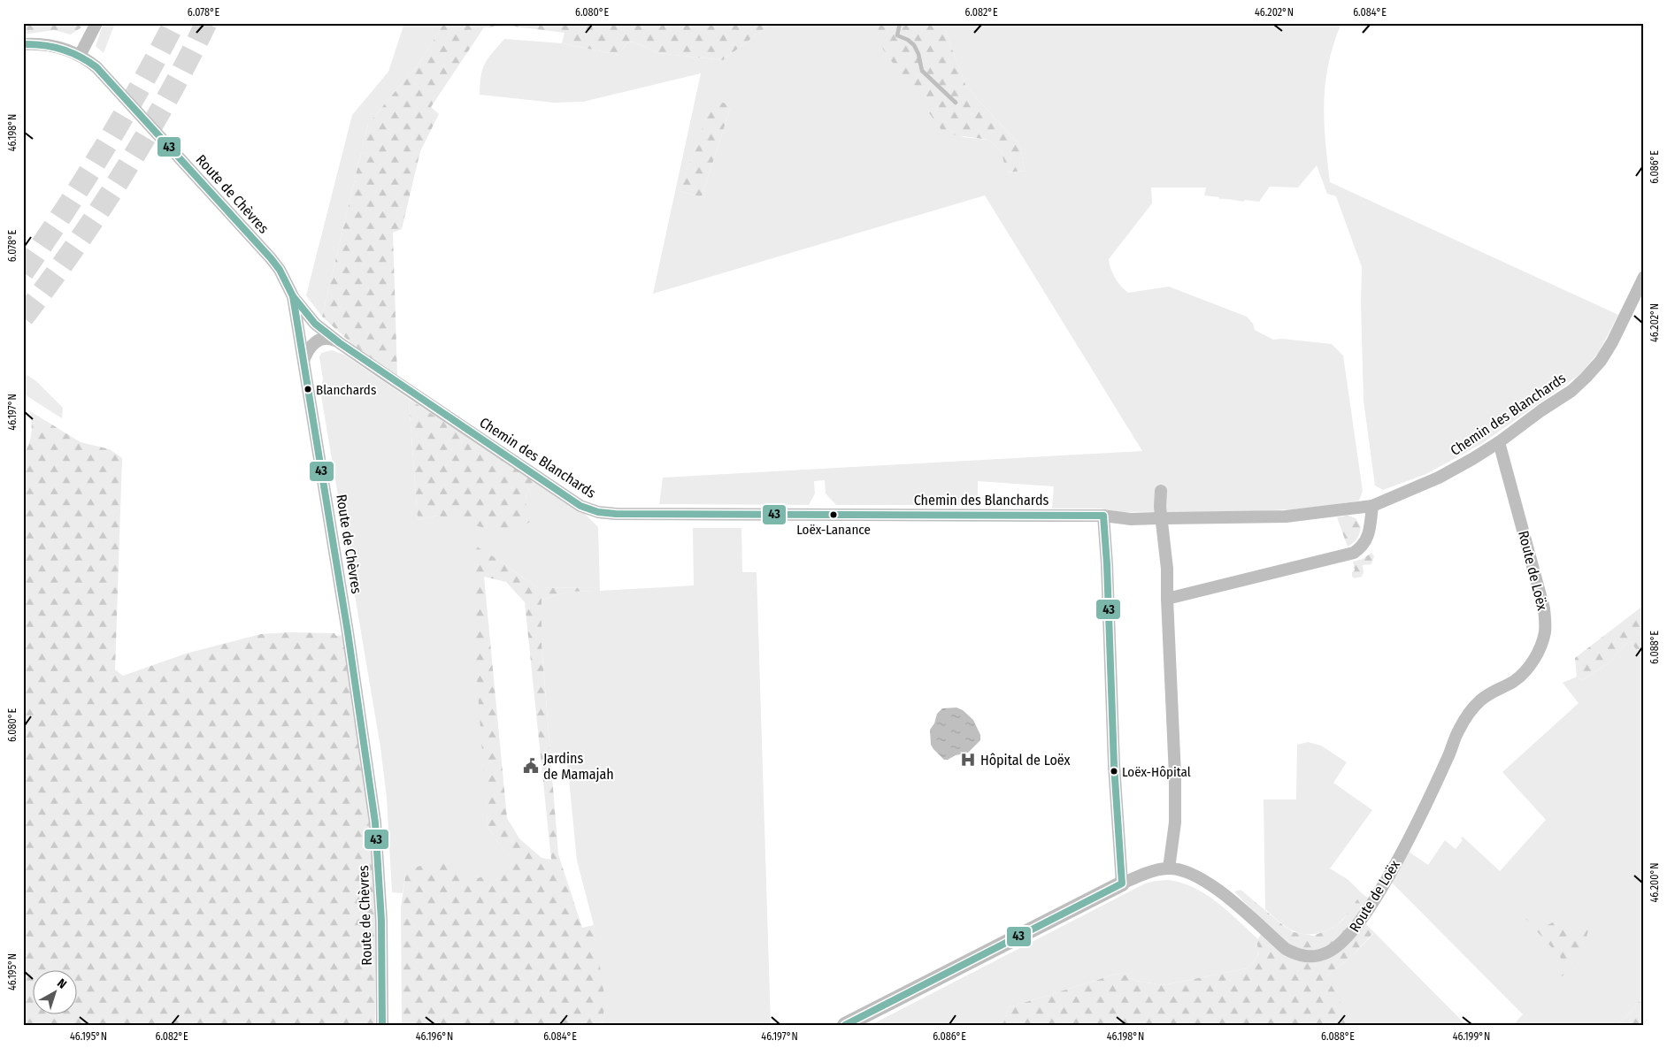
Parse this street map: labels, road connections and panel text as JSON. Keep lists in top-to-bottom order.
{
  "streets": {
    "street": ["Route de Chèvres", "Chemin des Blanchards", "Route de Loëx"]
  },
  "crossings": [
    ["Route de Chèvres", "Chemin des Blanchards"],
    ["Chemin des Blanchards", "Route de Loëx"]
  ],
  "places": {
    "other": ["Blanchards", "Loëx-Lanance", "Loëx-Hôpital"],
    "hospital": ["Hôpital de Loëx"],
    "public building": ["Jardins de Mamajah"]
  },
  "lines": ["transit line 43"],
  "north": "top right",
  "coordinates": [
    "6.078°E",
    "6.080°E",
    "6.082°E",
    "46.202°N",
    "6.084°E",
    "46.198°N",
    "6.086°E",
    "46.197°N",
    "6.088°E",
    "46.200°N",
    "46.195°N",
    "46.196°N",
    "46.199°N"
  ]
}
